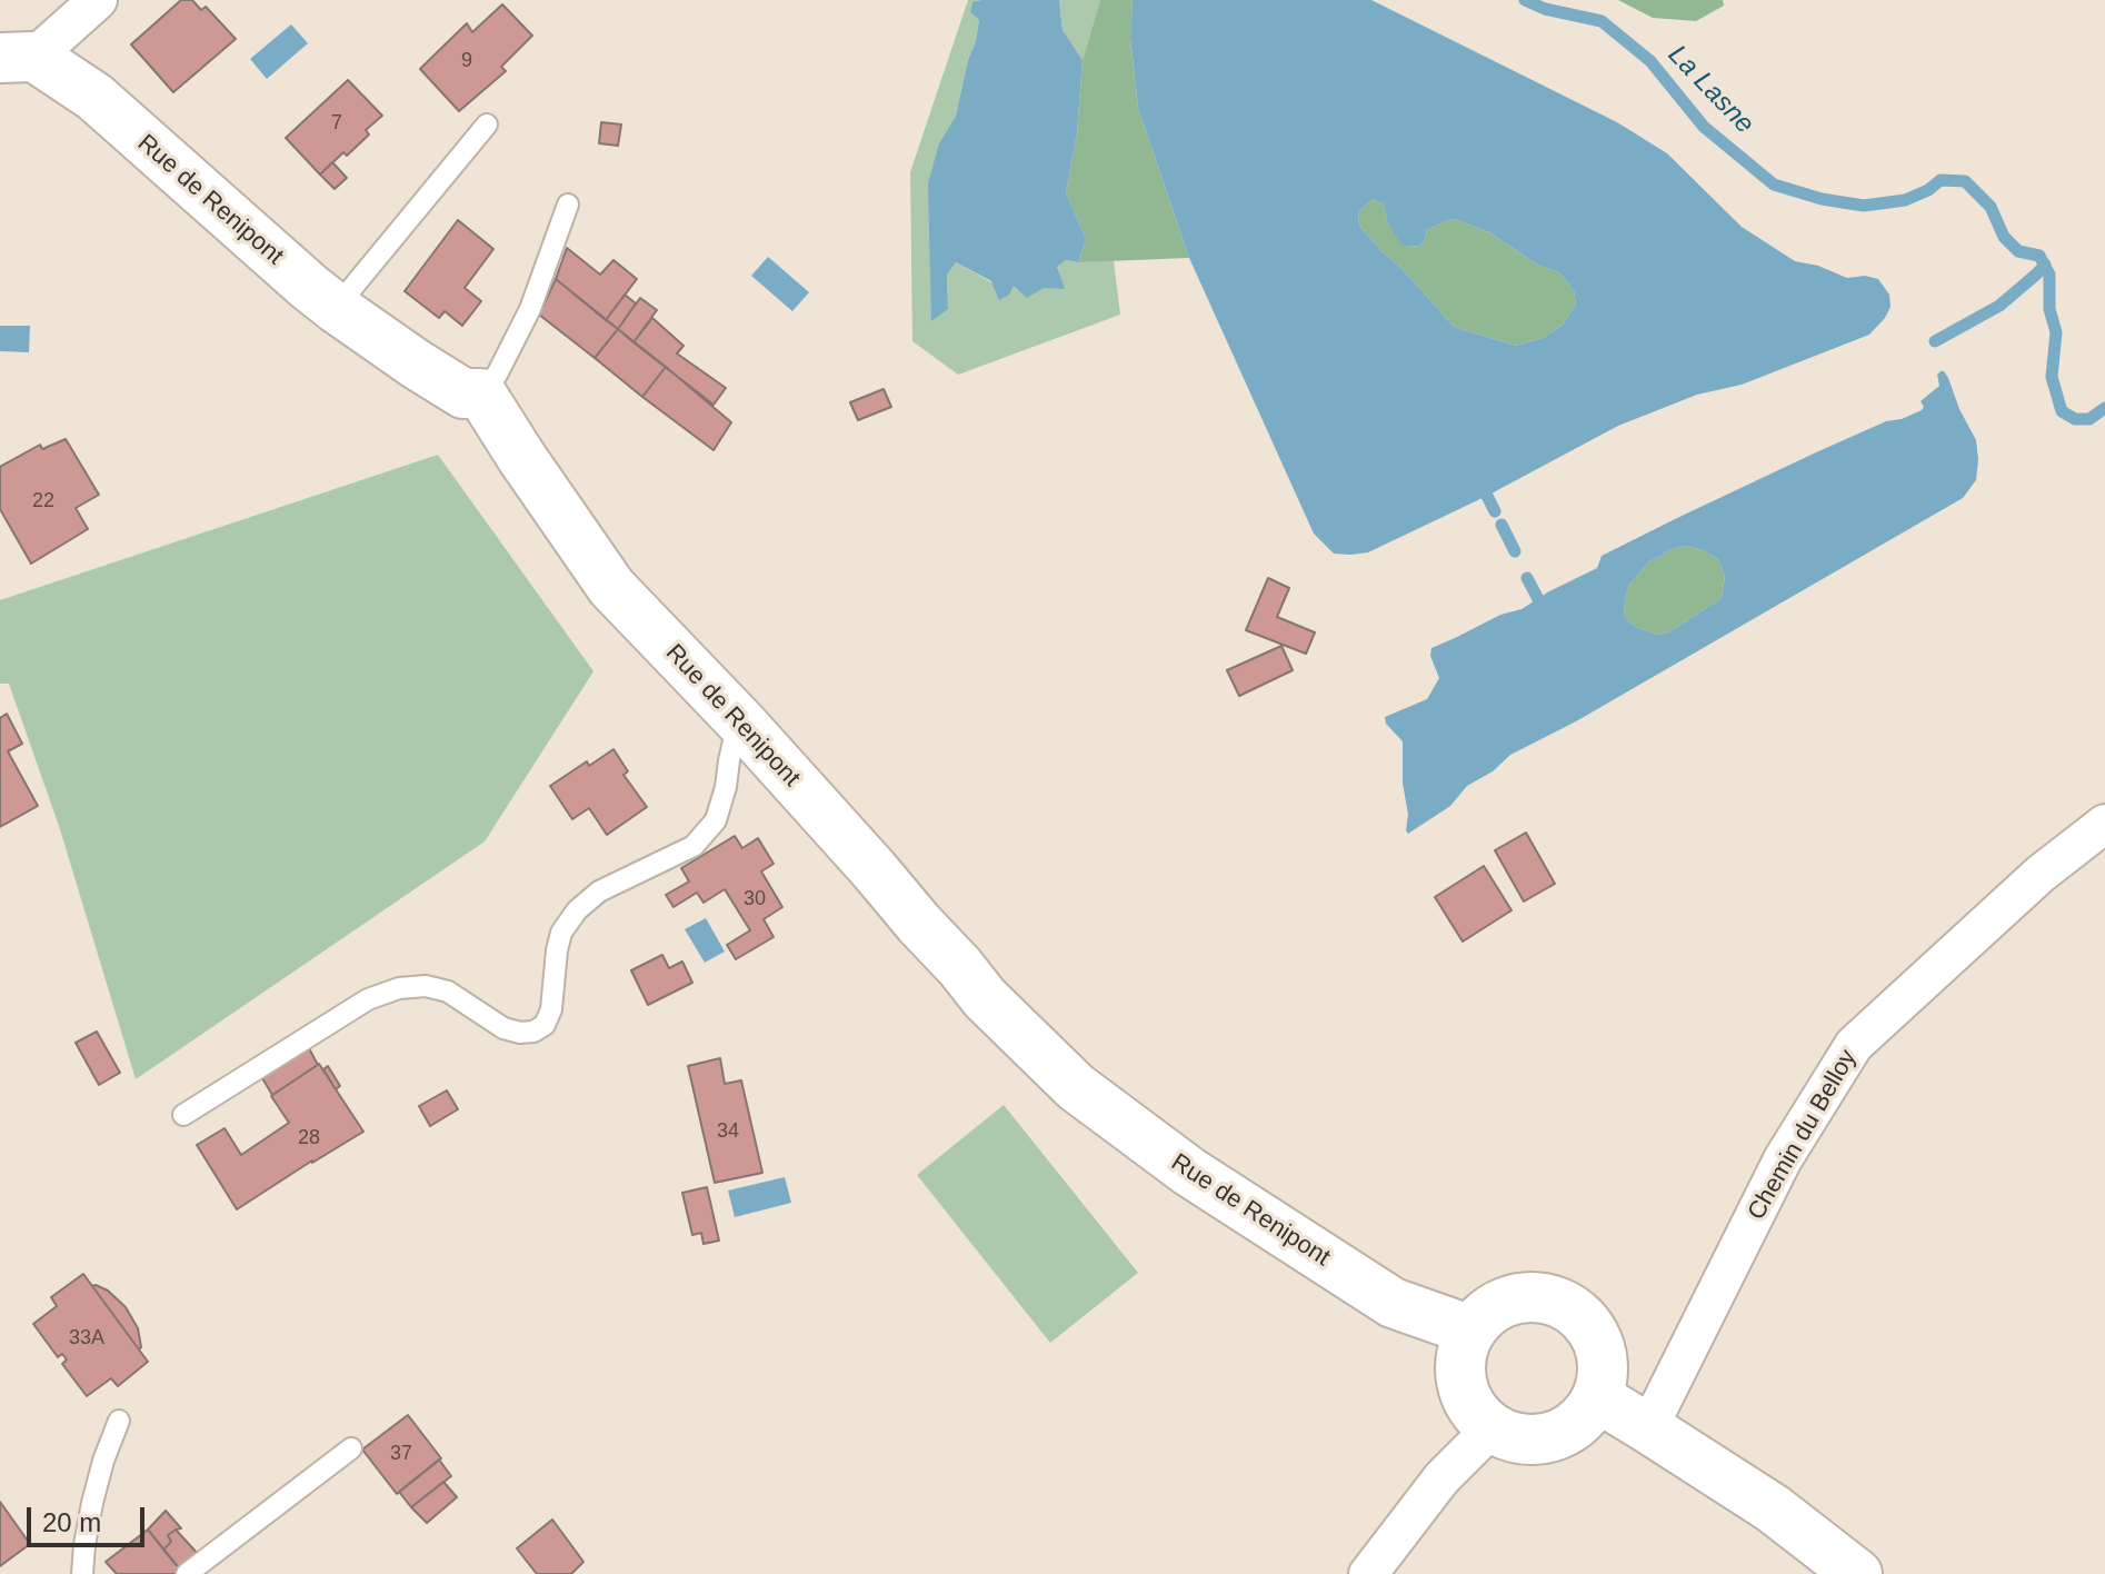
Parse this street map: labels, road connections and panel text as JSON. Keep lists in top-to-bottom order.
{
  "streets": {
    "street": ["Rue de Renipont", "Chemin du Belloy"]
  },
  "water": ["La Lasne"],
  "house_numbers": [
    "9",
    "7",
    "22",
    "30",
    "34",
    "28",
    "33A",
    "37"
  ],
  "scale_bar": "20 m"
}
